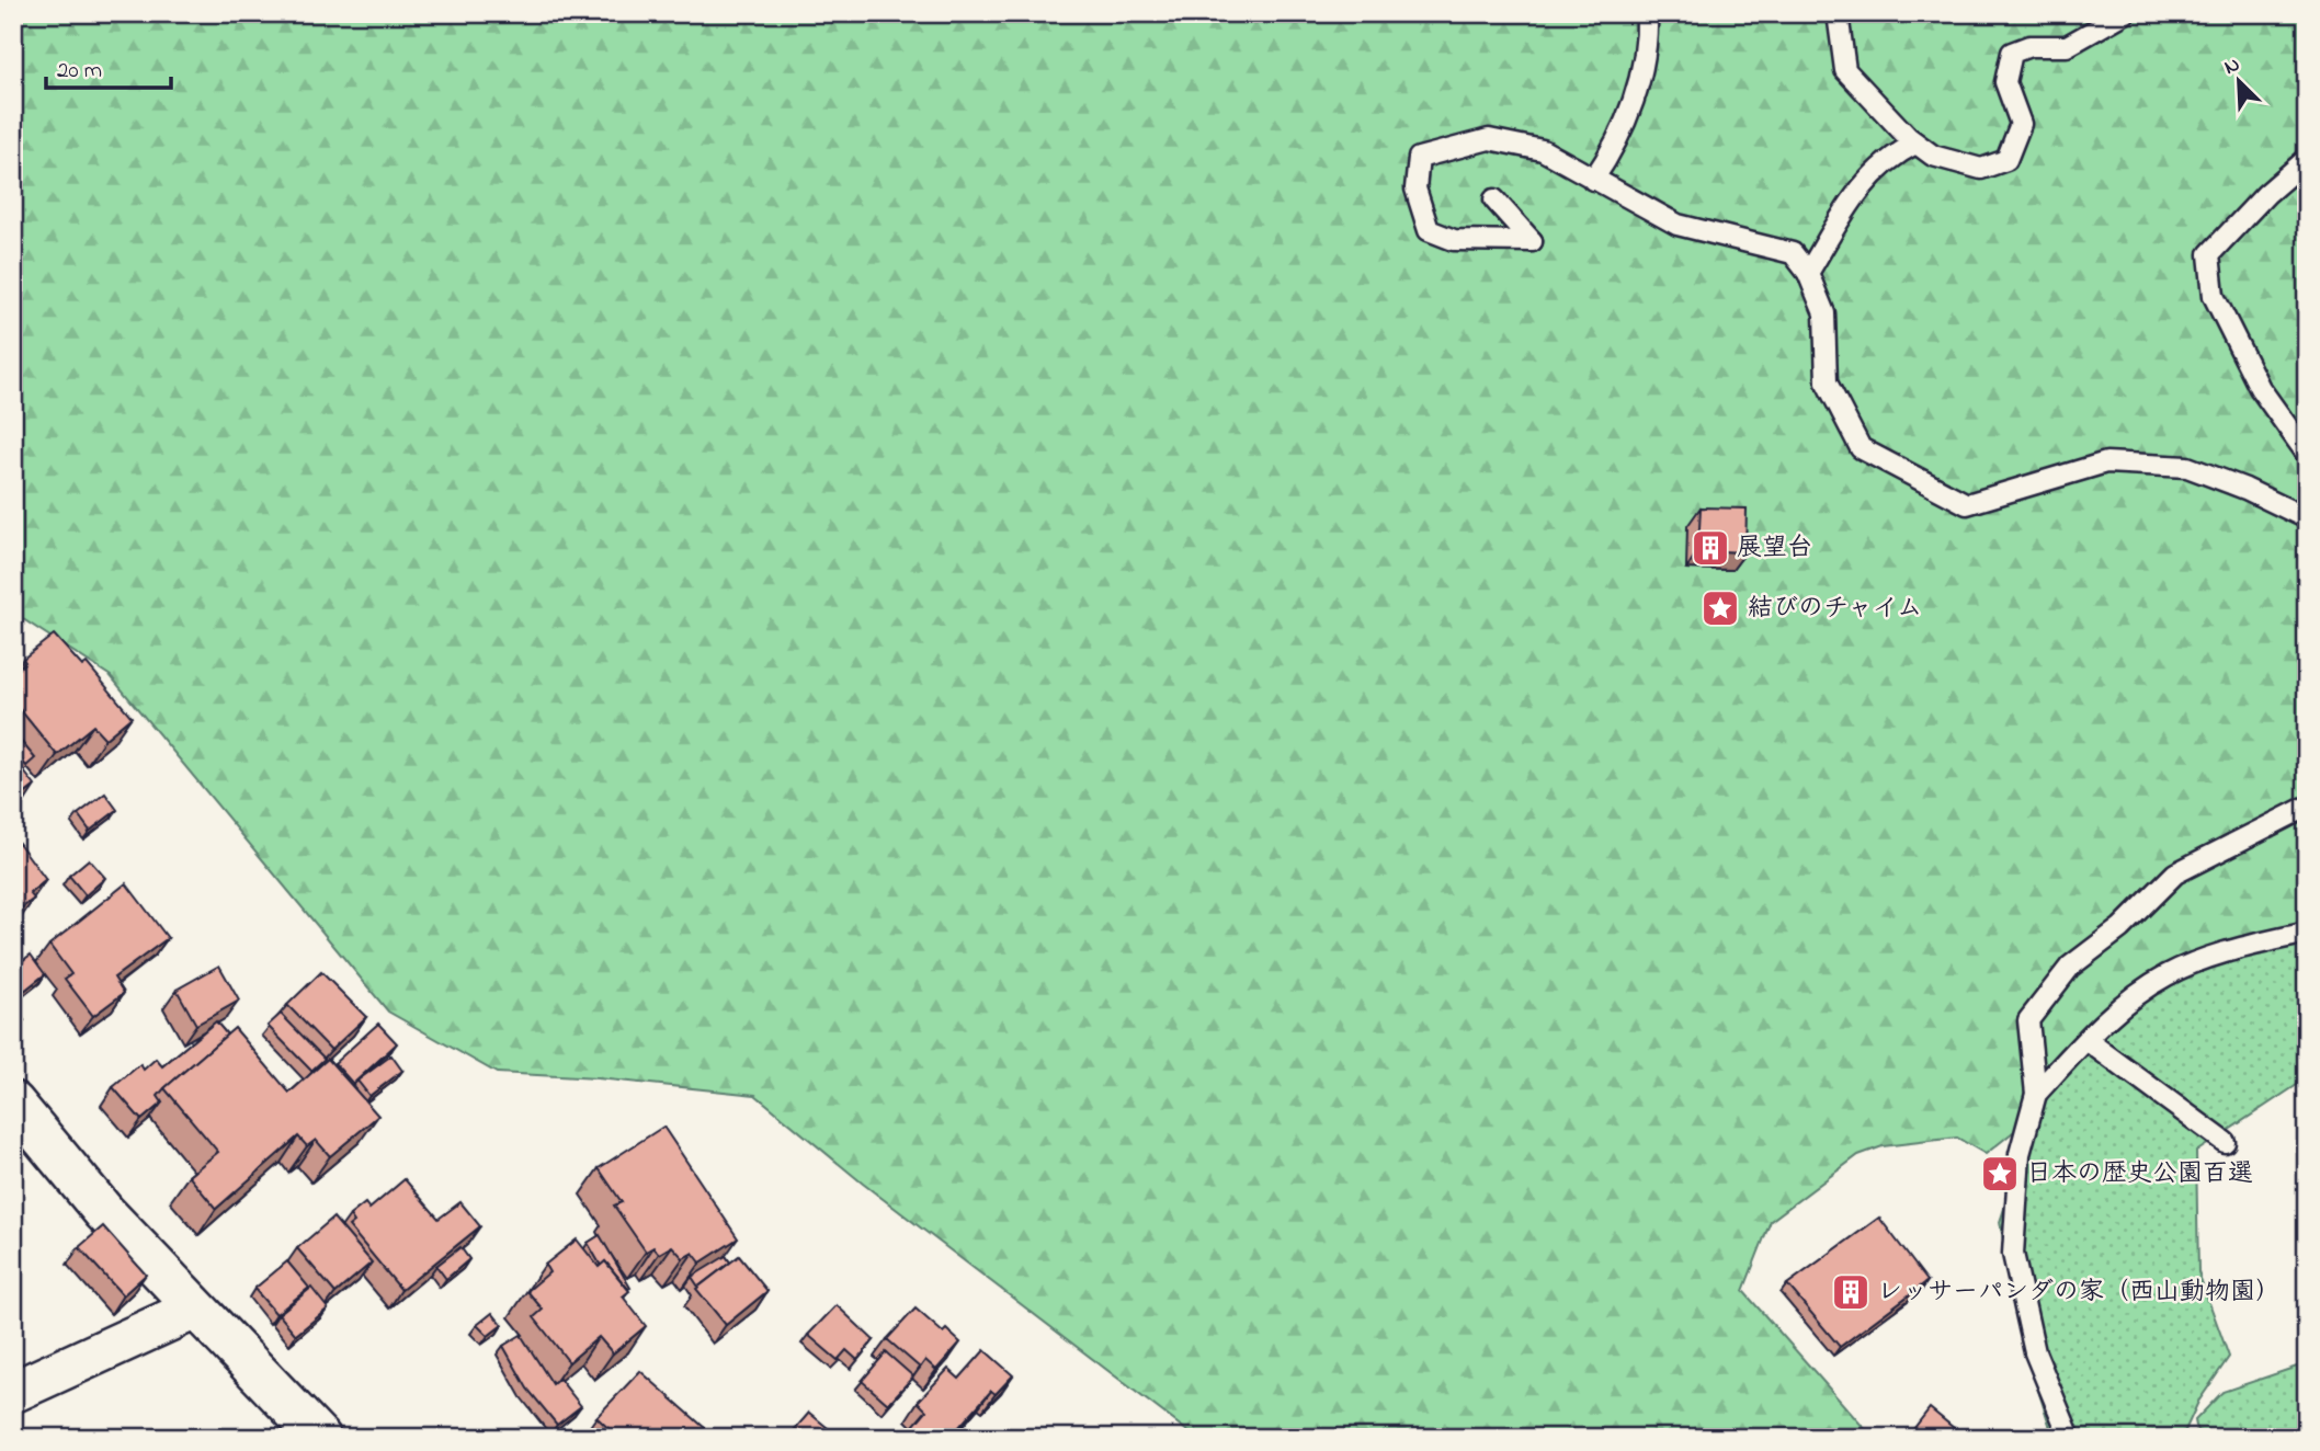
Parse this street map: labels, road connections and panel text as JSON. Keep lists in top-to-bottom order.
{
  "places": {
    "building": ["展望台", "レッサーパンダの家（西山動物園）"],
    "place": ["結びのチャイム", "日本の歴史公園百選"]
  },
  "scale_bar": "20 m",
  "north": "top left"
}
